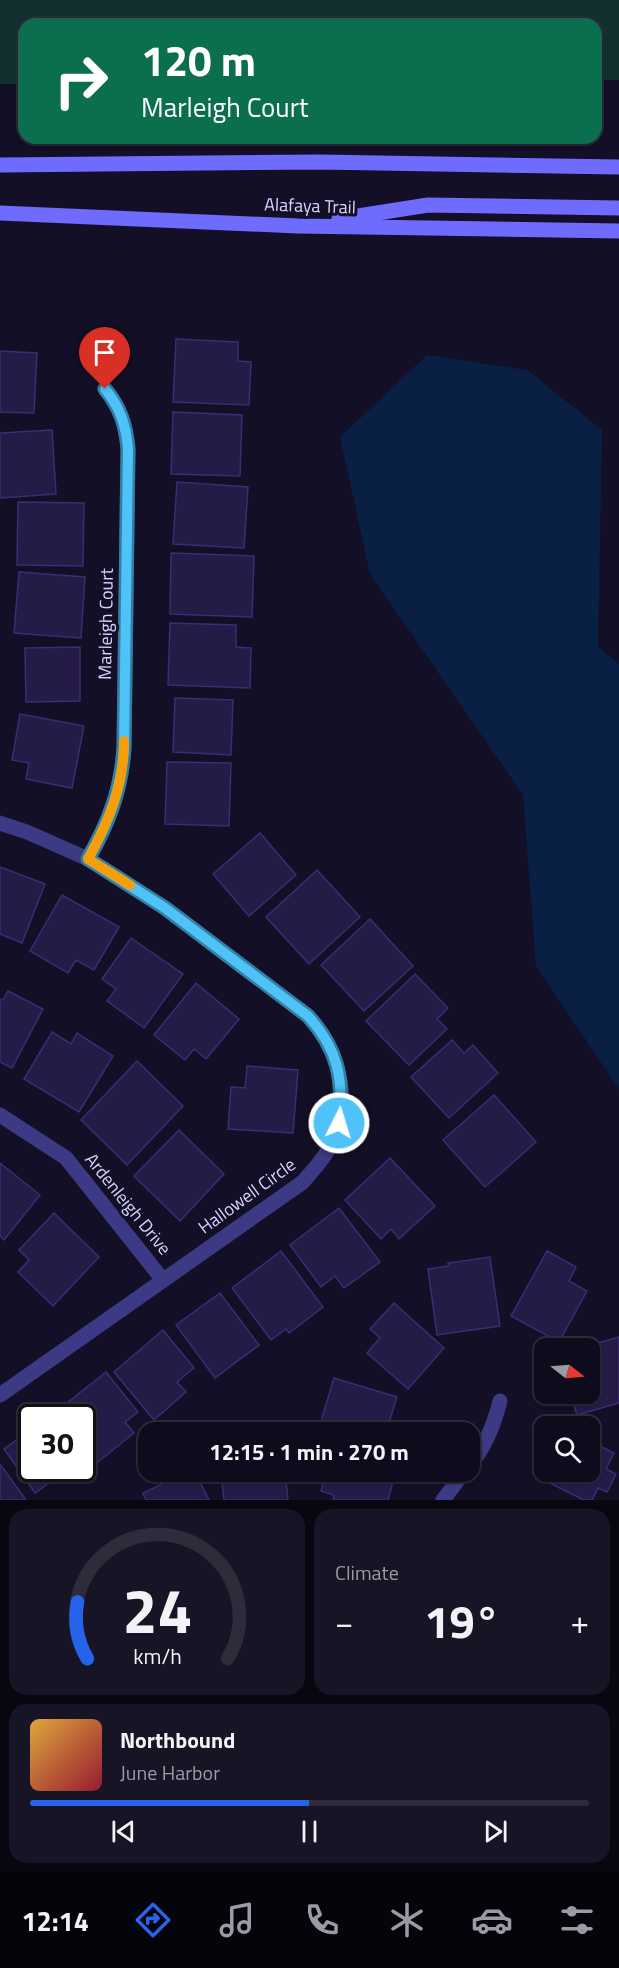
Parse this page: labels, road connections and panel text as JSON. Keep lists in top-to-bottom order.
{
  "streets": {
    "main road": ["Alafaya Trail"],
    "street": ["Marleigh Court", "Hallowell Circle", "Ardenleigh Drive"]
  },
  "crossings": [
    ["Marleigh Court", "Hallowell Circle"],
    ["Hallowell Circle", "Ardenleigh Drive"]
  ],
  "north": "right",
  "page": {
    "turn": ["120 m", "Marleigh Court"],
    "limit": "30",
    "trip": "12:15 · 1 min · 270 m",
    "tile": "Climate",
    "heat": ["−", "19°", "+"],
    "song": ["Northbound", "June Harbor"],
    "tabs": "12:14",
    "gauge": ["24", "km/h"]
  }
}
